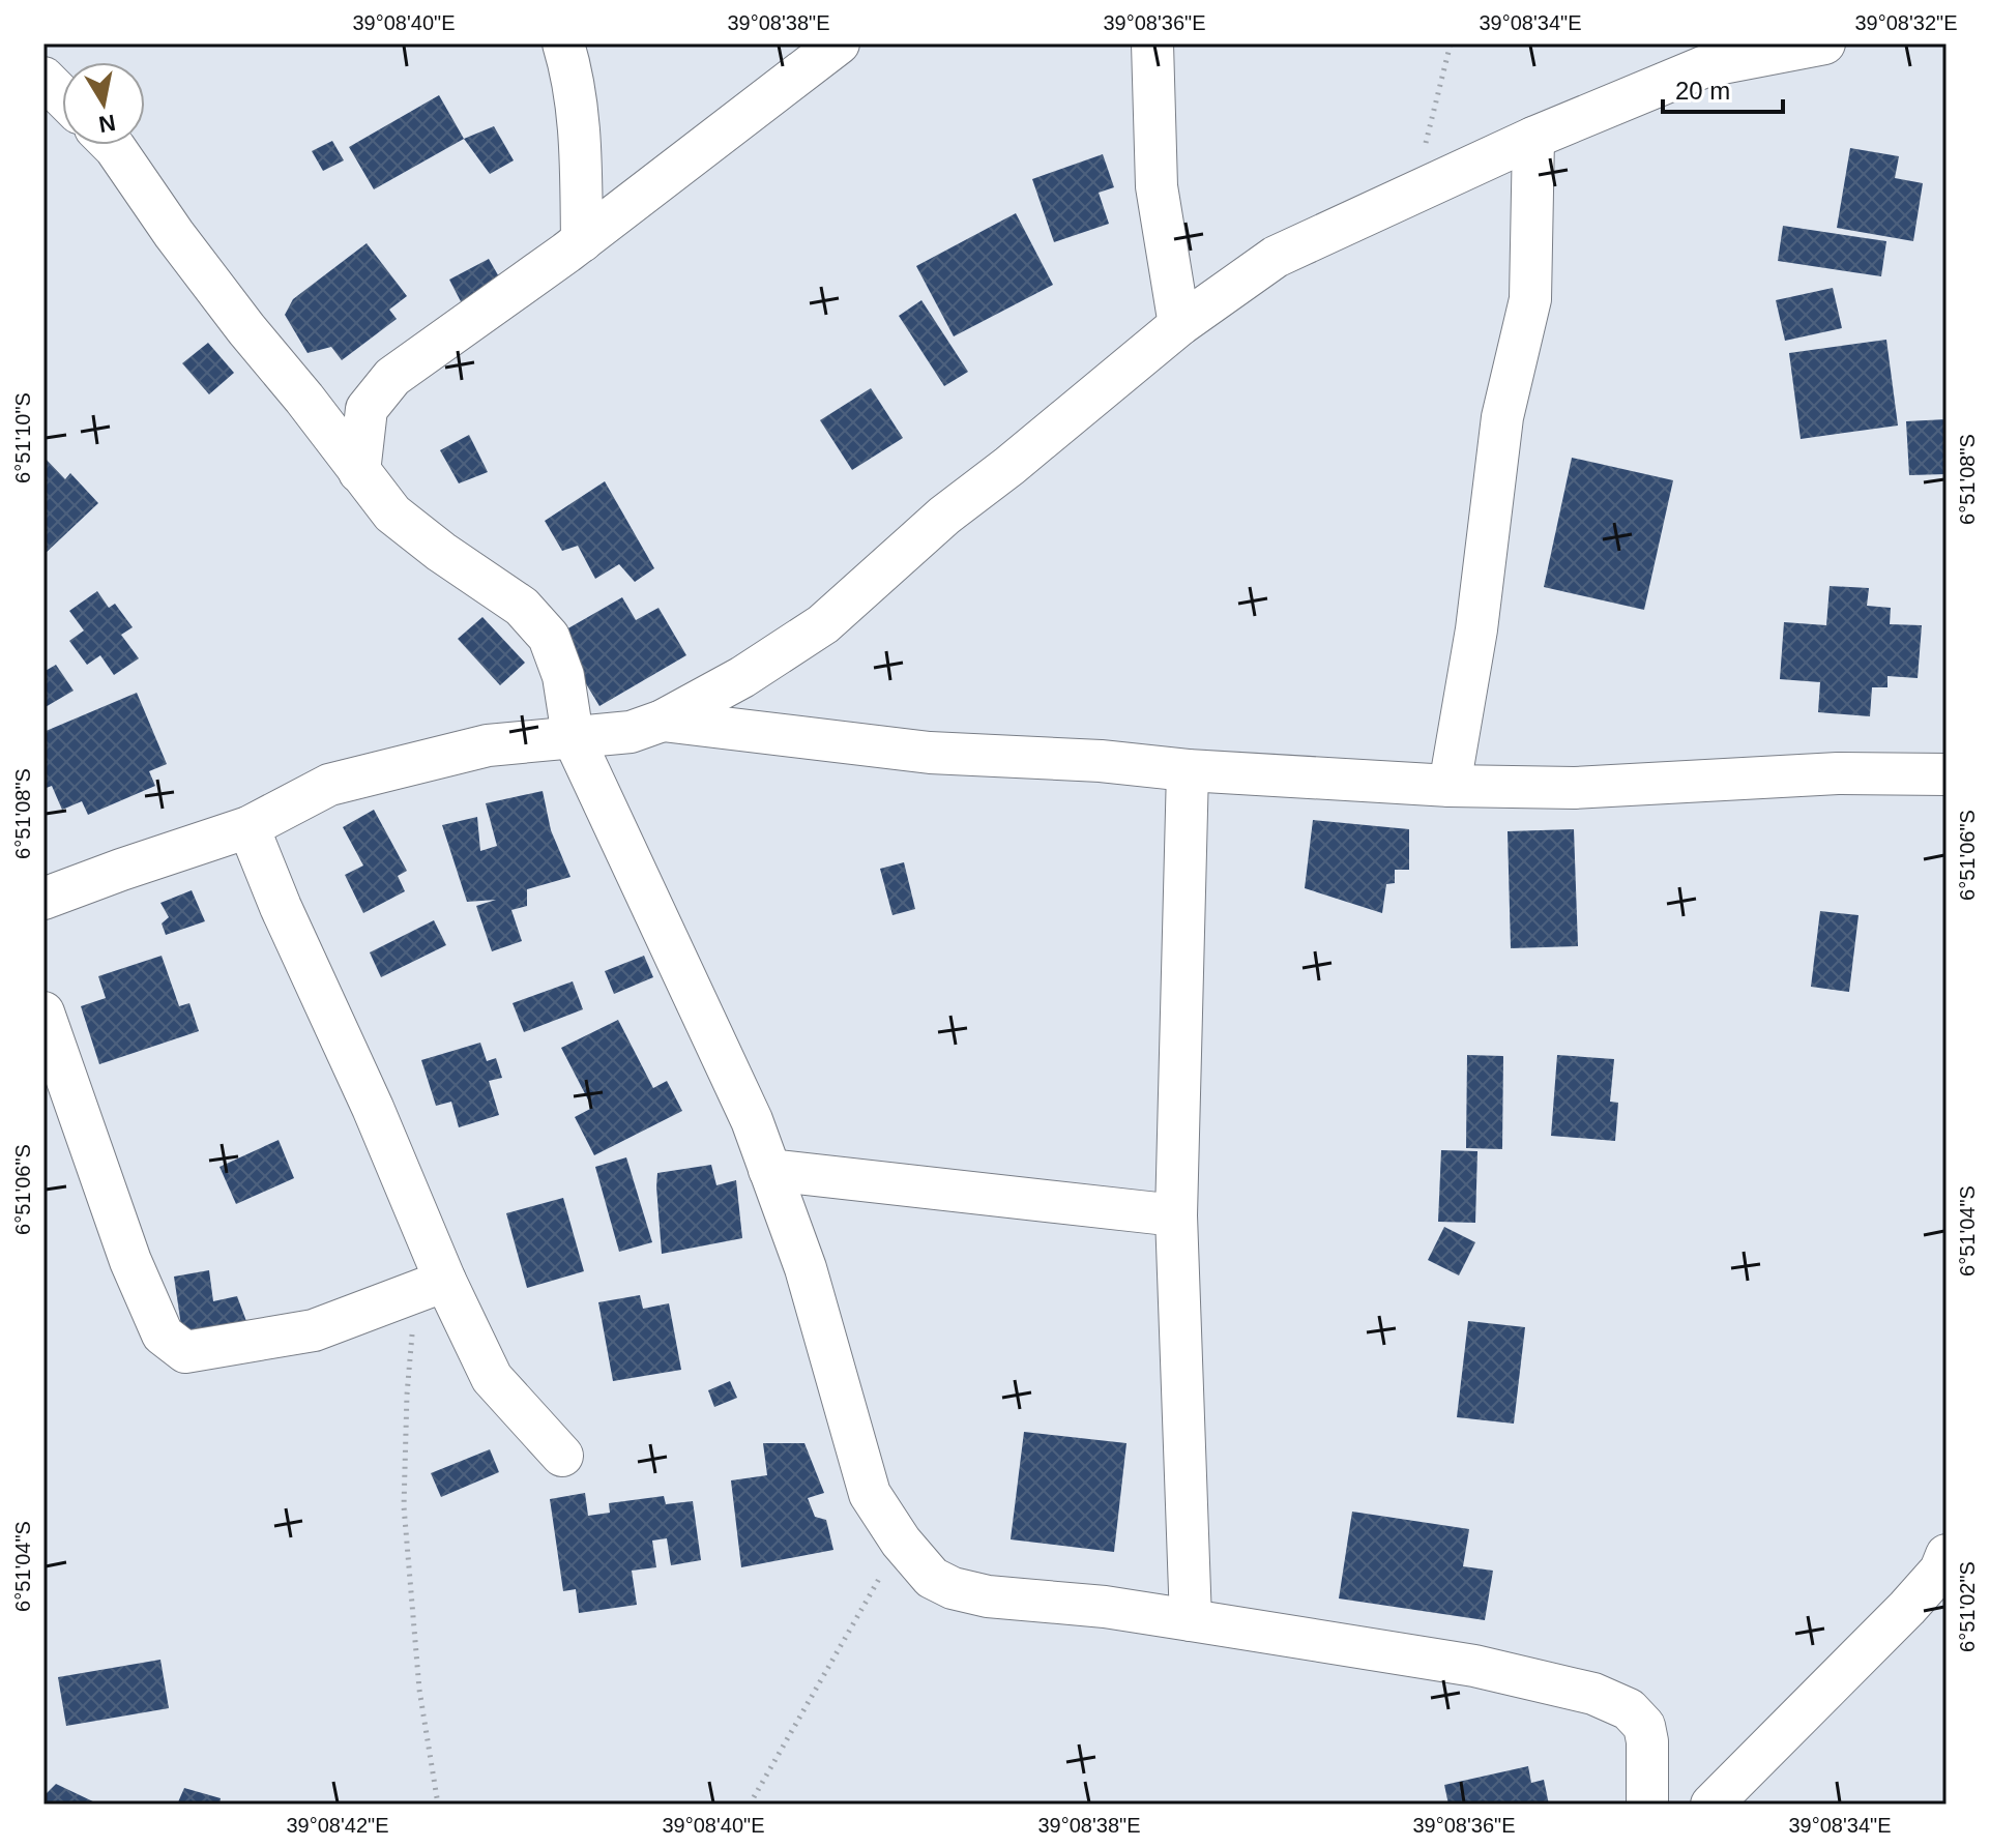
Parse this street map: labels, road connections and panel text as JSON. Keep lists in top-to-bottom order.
{
  "scale_bar": "20 m",
  "north": "bottom",
  "coordinates": [
    "39°08'40\"E",
    "39°08'38\"E",
    "39°08'36\"E",
    "39°08'34\"E",
    "39°08'32\"E",
    "6°51'10\"S",
    "6°51'08\"S",
    "6°51'06\"S",
    "6°51'04\"S",
    "6°51'02\"S",
    "39°08'42\"E"
  ]
}
